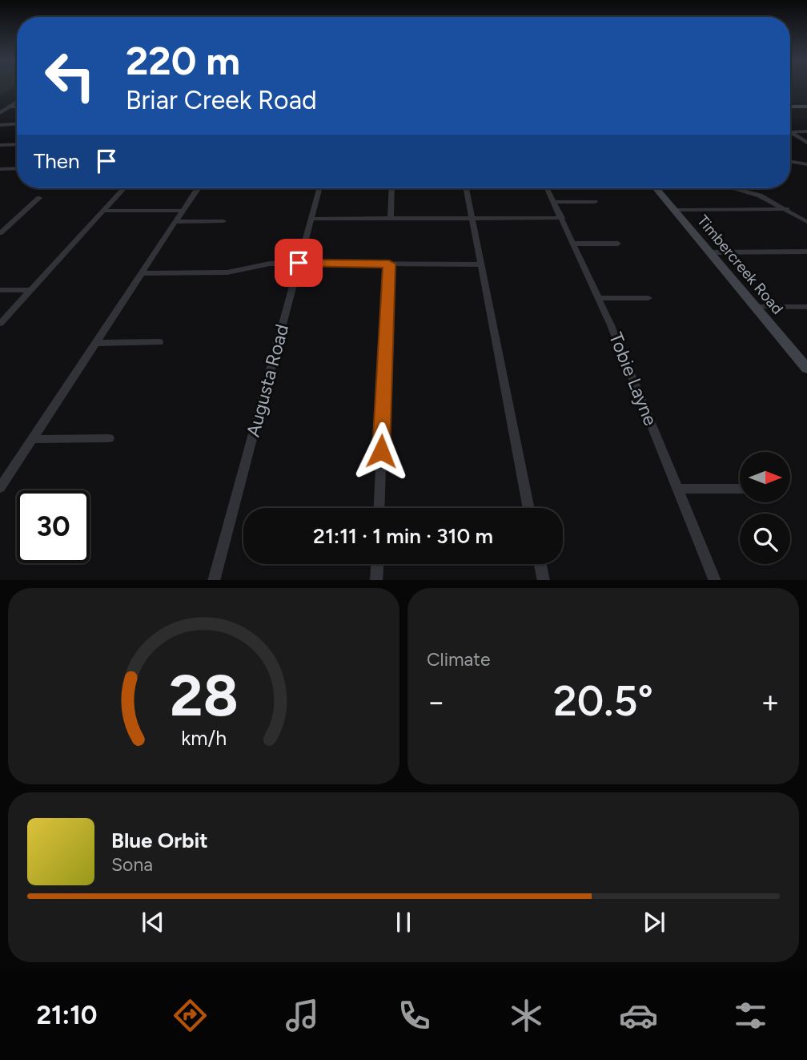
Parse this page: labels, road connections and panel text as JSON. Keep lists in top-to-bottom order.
{
  "streets": {
    "street": ["Timbercreek Road", "Tobie Layne", "Augusta Road"]
  },
  "north": "right",
  "page": {
    "turn": ["220 m", "Briar Creek Road"],
    "then": "Then",
    "limit": "30",
    "trip": "21:11 · 1 min · 310 m",
    "tile": "Climate",
    "heat": ["−", "20.5°", "+"],
    "song": ["Blue Orbit", "Sona"],
    "tabs": "21:10",
    "gauge": ["28", "km/h"]
  }
}
